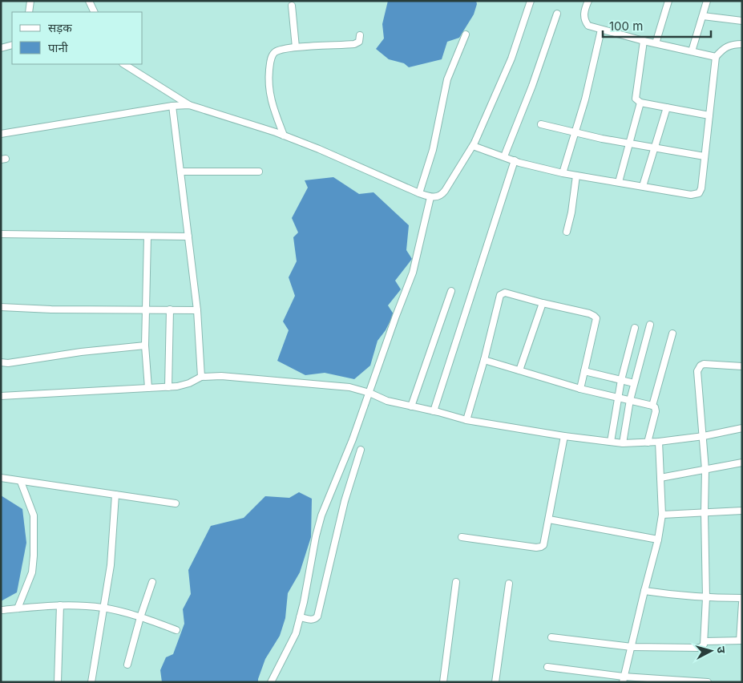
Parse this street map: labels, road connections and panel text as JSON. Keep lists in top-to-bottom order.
{
  "legend": ["सड़क", "पानी"],
  "scale_bar": "100 m",
  "north": "right"
}
